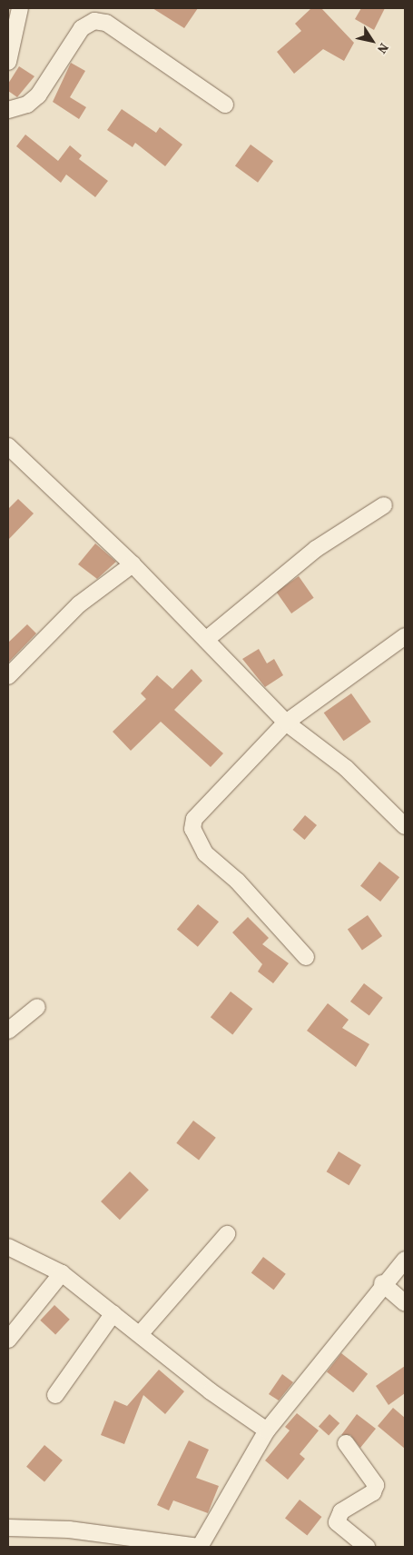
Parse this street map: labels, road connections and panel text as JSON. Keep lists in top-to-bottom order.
{
  "north": "bottom right"
}
